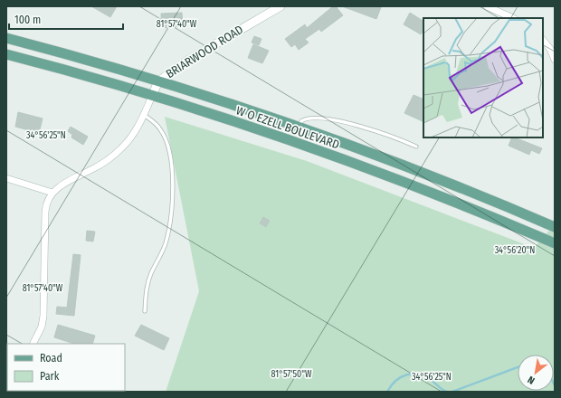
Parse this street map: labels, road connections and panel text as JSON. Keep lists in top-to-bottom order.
{
  "streets": {
    "main road": ["W O EZELL BOULEVARD"],
    "street": ["BRIARWOOD ROAD"]
  },
  "crossings": [
    ["BRIARWOOD ROAD", "W O EZELL BOULEVARD"]
  ],
  "legend": ["Road", "Park"],
  "scale_bar": "100 m",
  "north": "bottom left",
  "coordinates": [
    "81°57'40\"W",
    "34°56'25\"N",
    "34°56'20\"N",
    "81°57'50\"W"
  ]
}
